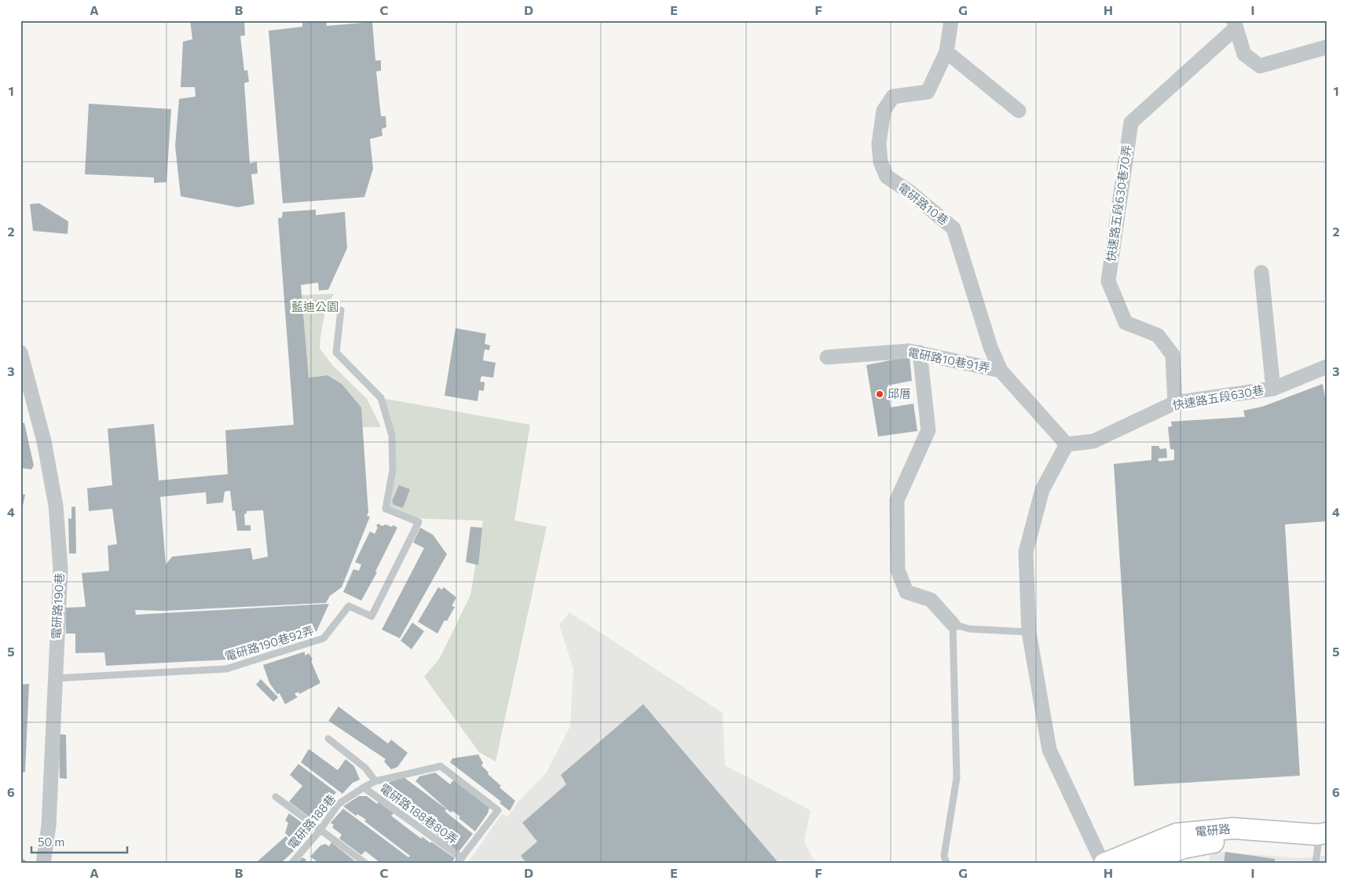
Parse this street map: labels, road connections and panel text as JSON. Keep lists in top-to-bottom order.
{
  "streets": {
    "street": [
      "快速路五段630巷70弄",
      "電研路10巷",
      "電研路10巷91弄",
      "快速路五段630巷",
      "電研路190巷",
      "電研路"
    ],
    "lane": ["電研路190巷92弄", "電研路188巷80弄", "電研路188巷"]
  },
  "crossings": [
    ["快速路五段630巷70弄", "快速路五段630巷"],
    ["電研路10巷", "電研路10巷91弄"],
    ["電研路10巷", "快速路五段630巷"],
    ["電研路190巷", "電研路190巷92弄"],
    ["電研路188巷80弄", "電研路188巷"]
  ],
  "parks": ["藍迪公園"],
  "places": ["邱厝"],
  "scale_bar": "50 m",
  "grid": {
    "columns": [
      "A",
      "B",
      "C",
      "D",
      "E",
      "F",
      "G",
      "H",
      "I"
    ],
    "rows": [
      "1",
      "2",
      "3",
      "4",
      "5",
      "6"
    ]
  }
}
